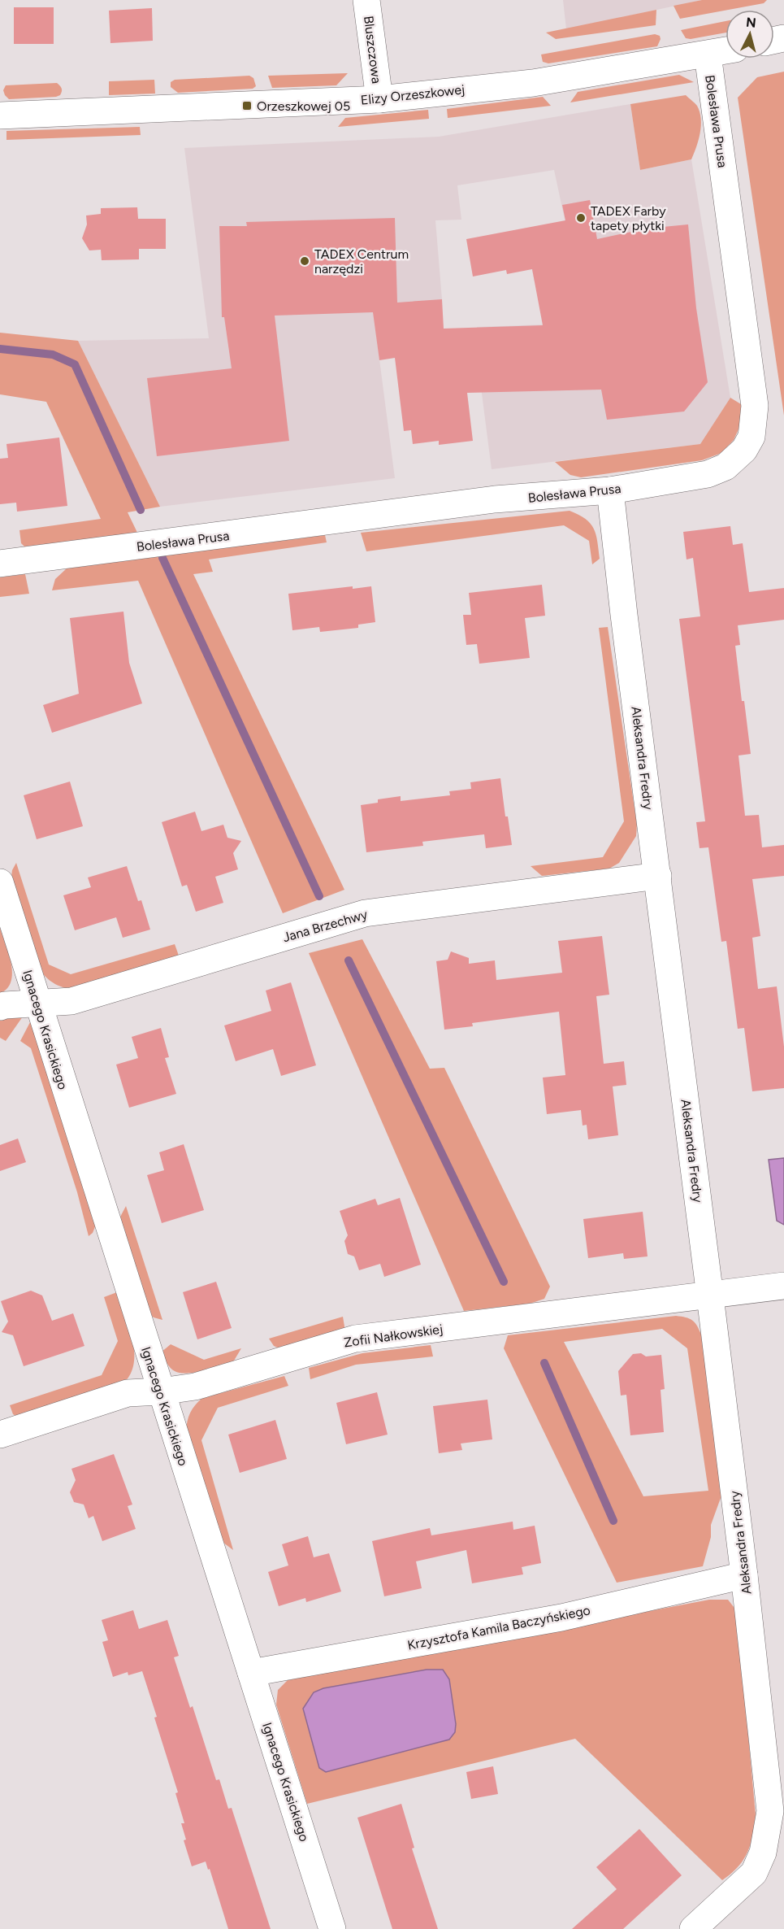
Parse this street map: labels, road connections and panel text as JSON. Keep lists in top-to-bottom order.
{
  "streets": {
    "street": [
      "Bluszczowa",
      "Elizy Orzeszkowej",
      "Bolesława Prusa",
      "Aleksandra Fredry",
      "Jana Brzechwy",
      "Ignacego Krasickiego",
      "Zofii Nałkowskiej",
      "Krzysztofa Kamila Baczyńskiego"
    ]
  },
  "crossings": [
    ["Bluszczowa", "Elizy Orzeszkowej"],
    ["Elizy Orzeszkowej", "Bolesława Prusa"],
    ["Bolesława Prusa", "Aleksandra Fredry"],
    ["Aleksandra Fredry", "Jana Brzechwy"],
    ["Aleksandra Fredry", "Zofii Nałkowskiej"],
    ["Aleksandra Fredry", "Krzysztofa Kamila Baczyńskiego"],
    ["Jana Brzechwy", "Ignacego Krasickiego"],
    ["Ignacego Krasickiego", "Zofii Nałkowskiej"],
    ["Ignacego Krasickiego", "Krzysztofa Kamila Baczyńskiego"]
  ],
  "places": {
    "transit": ["Orzeszkowej 05"],
    "other": ["TADEX Farby tapety płytki", "TADEX Centrum narzędzi"]
  },
  "north": "top"
}
